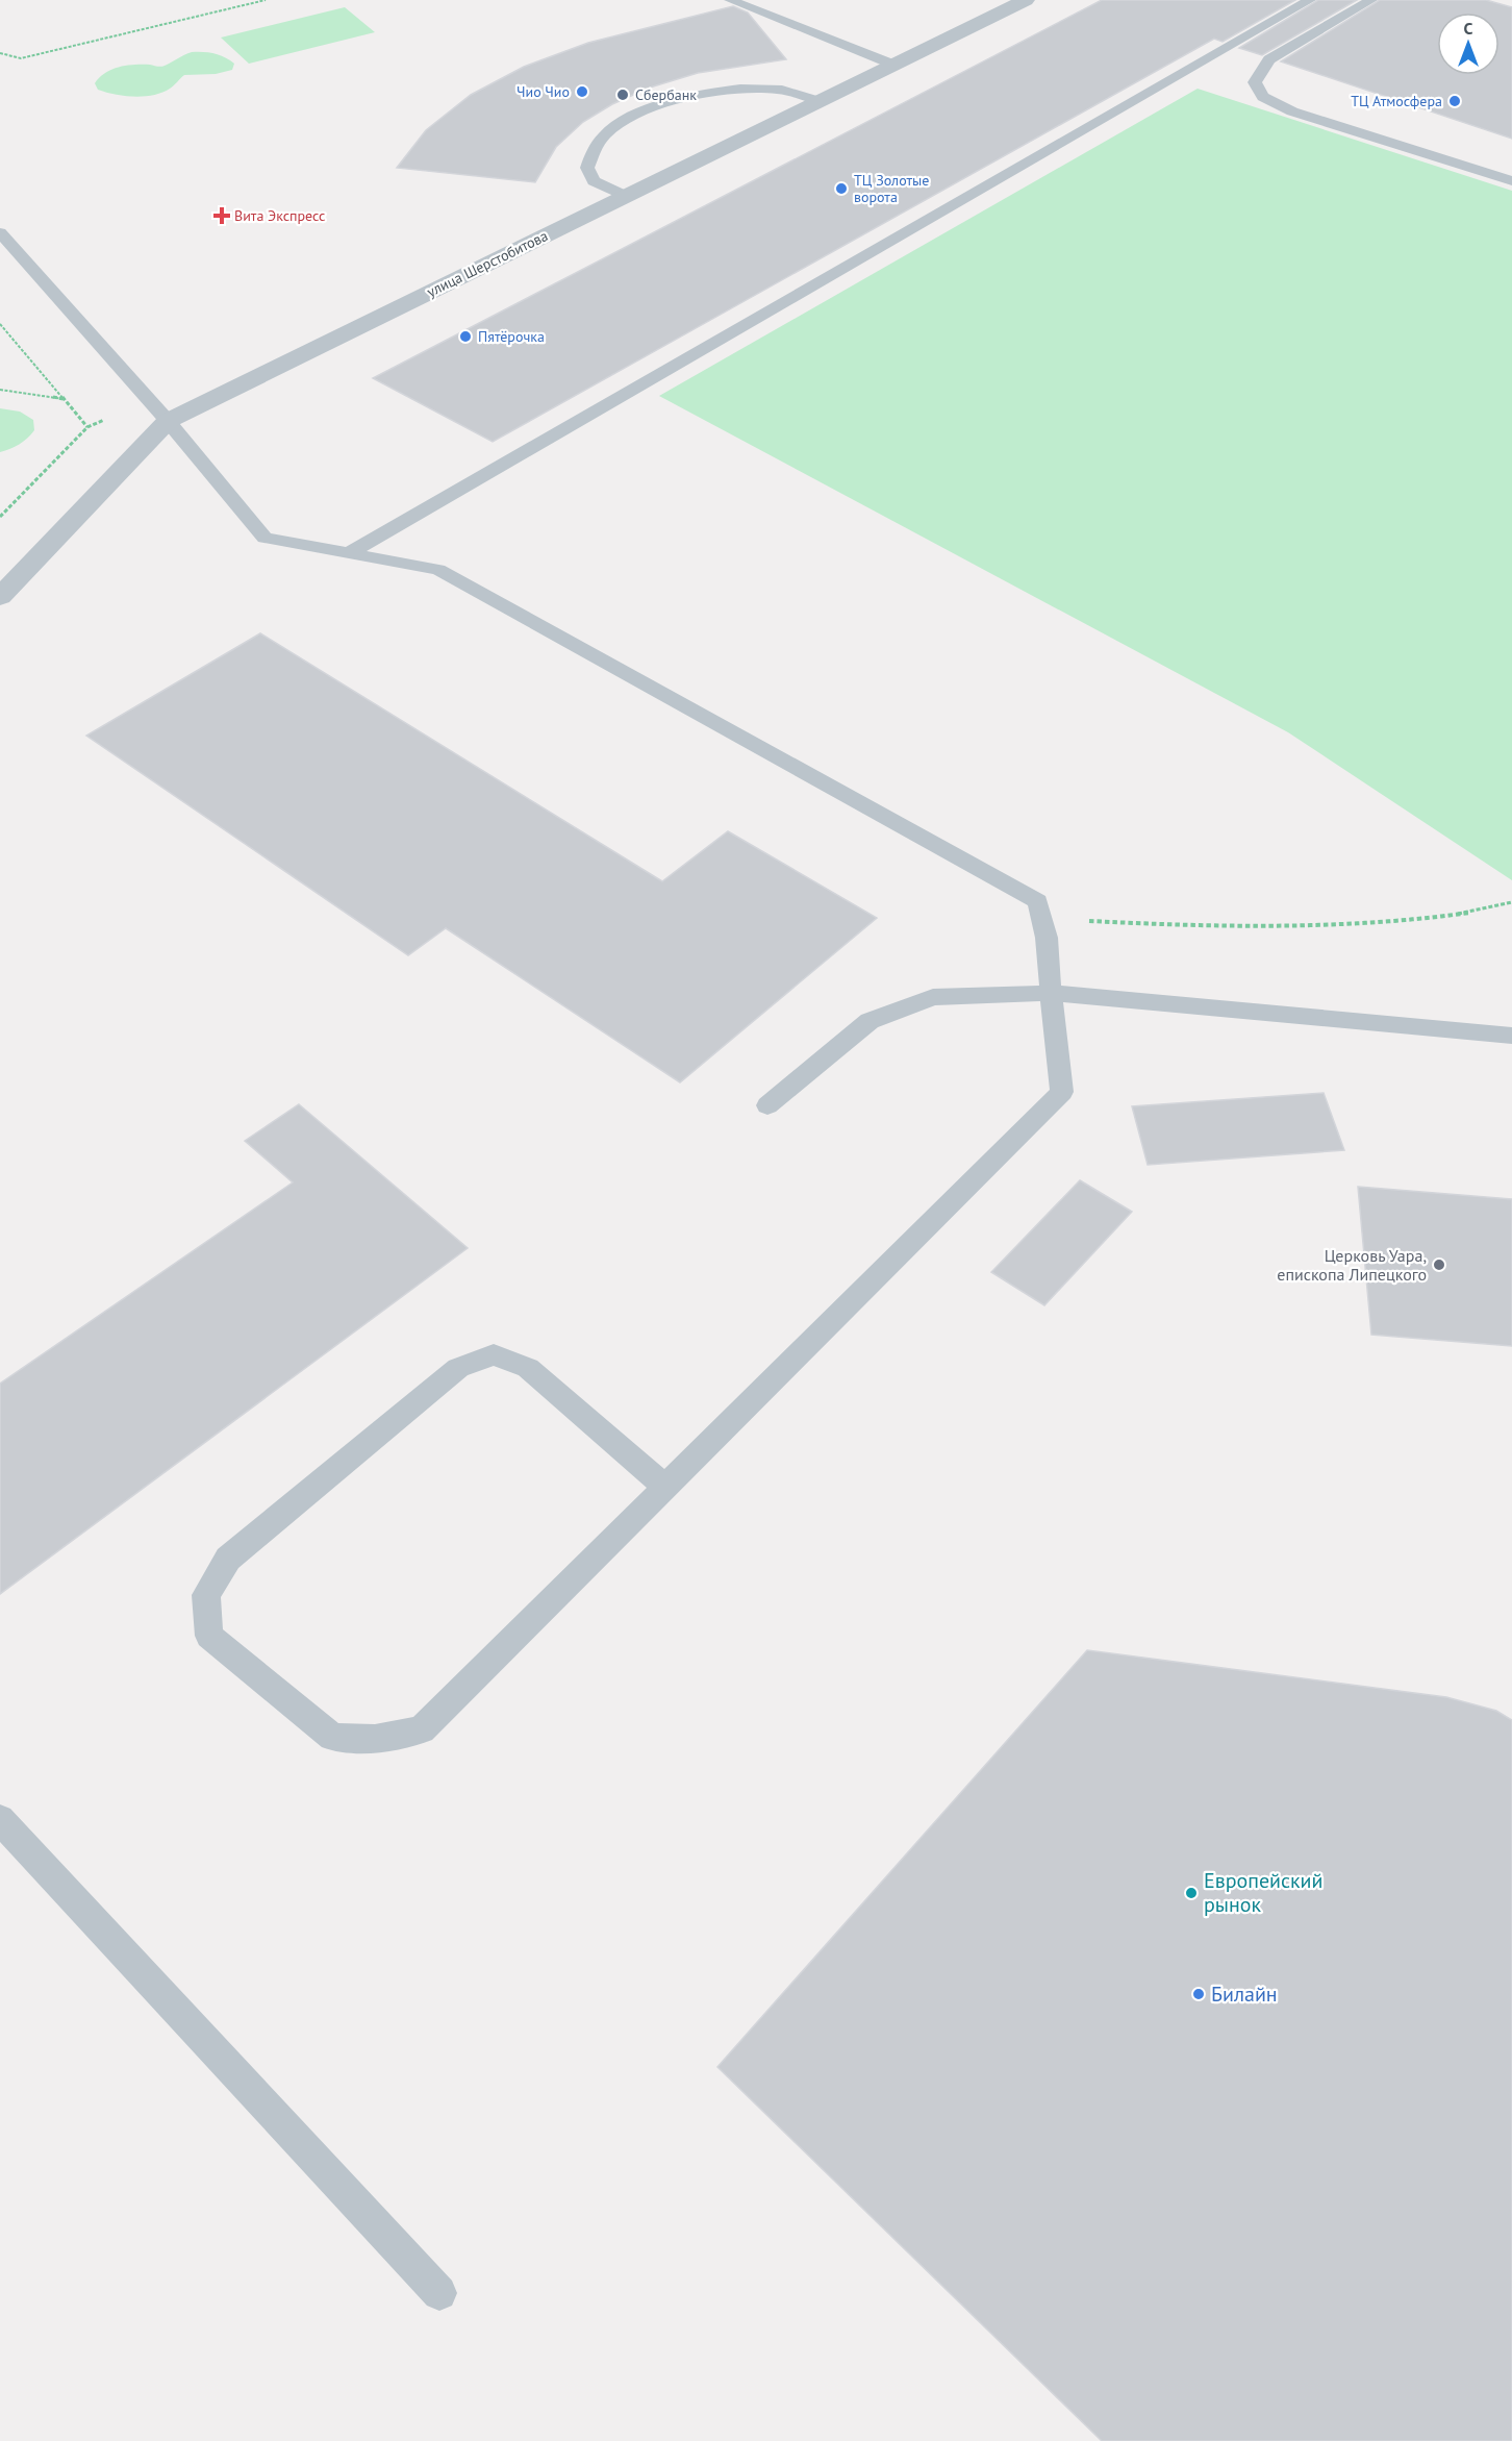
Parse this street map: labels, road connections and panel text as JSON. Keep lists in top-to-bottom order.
{
  "streets": {
    "street": ["улица Шерстобитова"]
  },
  "places": {
    "other": [
      "Чио Чио",
      "Сбербанк",
      "ТЦ Атмосфера",
      "ТЦ Золотые ворота",
      "Пятёрочка",
      "Церковь Уара, епископа Липецкого",
      "Европейский рынок",
      "Билайн"
    ],
    "health": ["Вита Экспресс"]
  },
  "north": "top"
}
